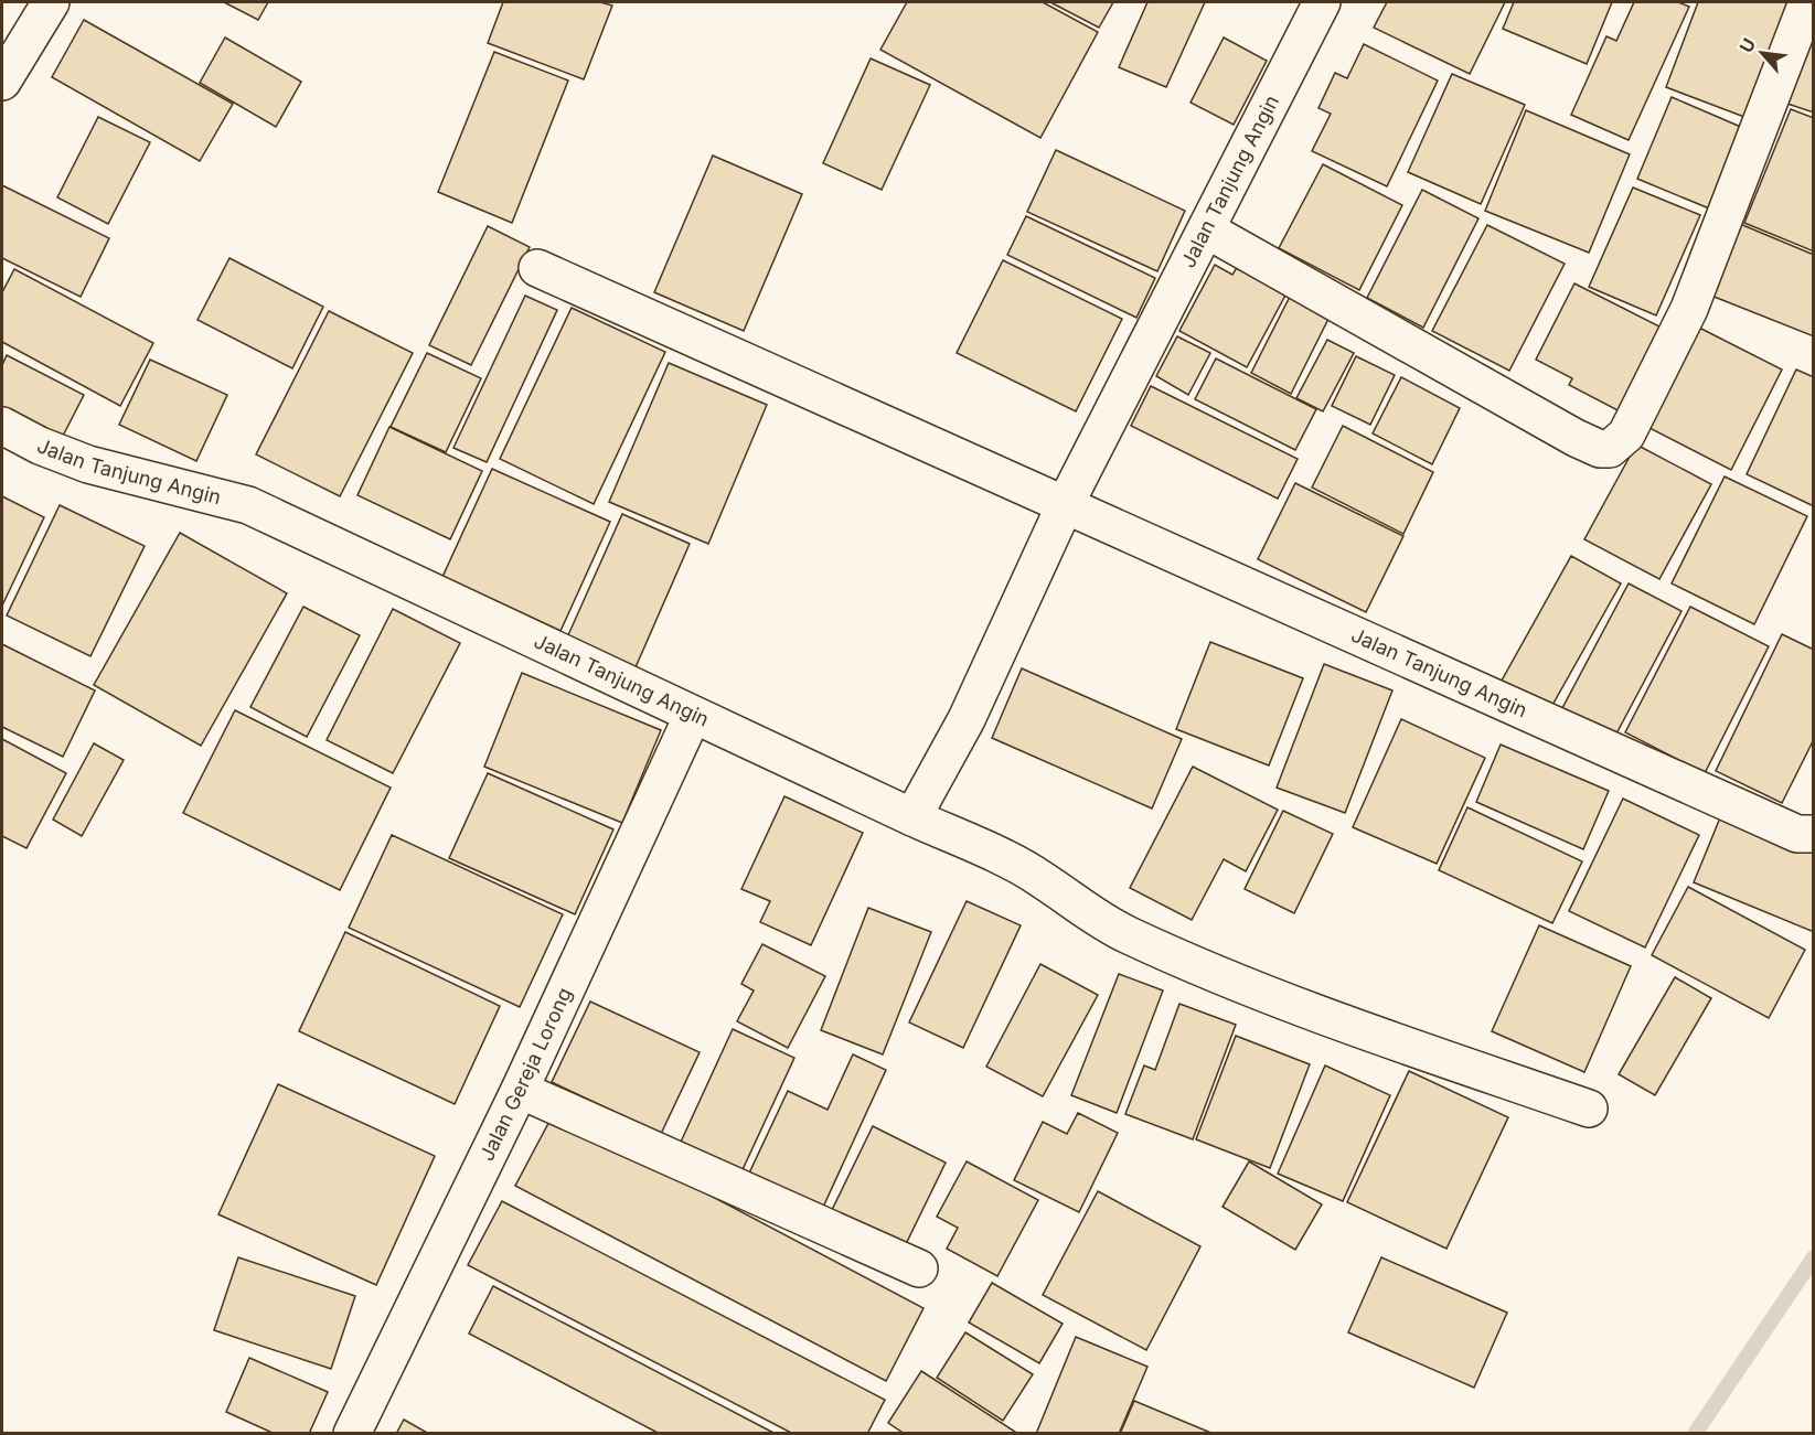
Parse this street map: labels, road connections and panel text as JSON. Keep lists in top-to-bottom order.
{
  "streets": {
    "street": ["Jalan Tanjung Angin", "Jalan Gereja Lorong"]
  },
  "crossings": [
    ["Jalan Tanjung Angin", "Jalan Gereja Lorong"]
  ],
  "north": "top left"
}
